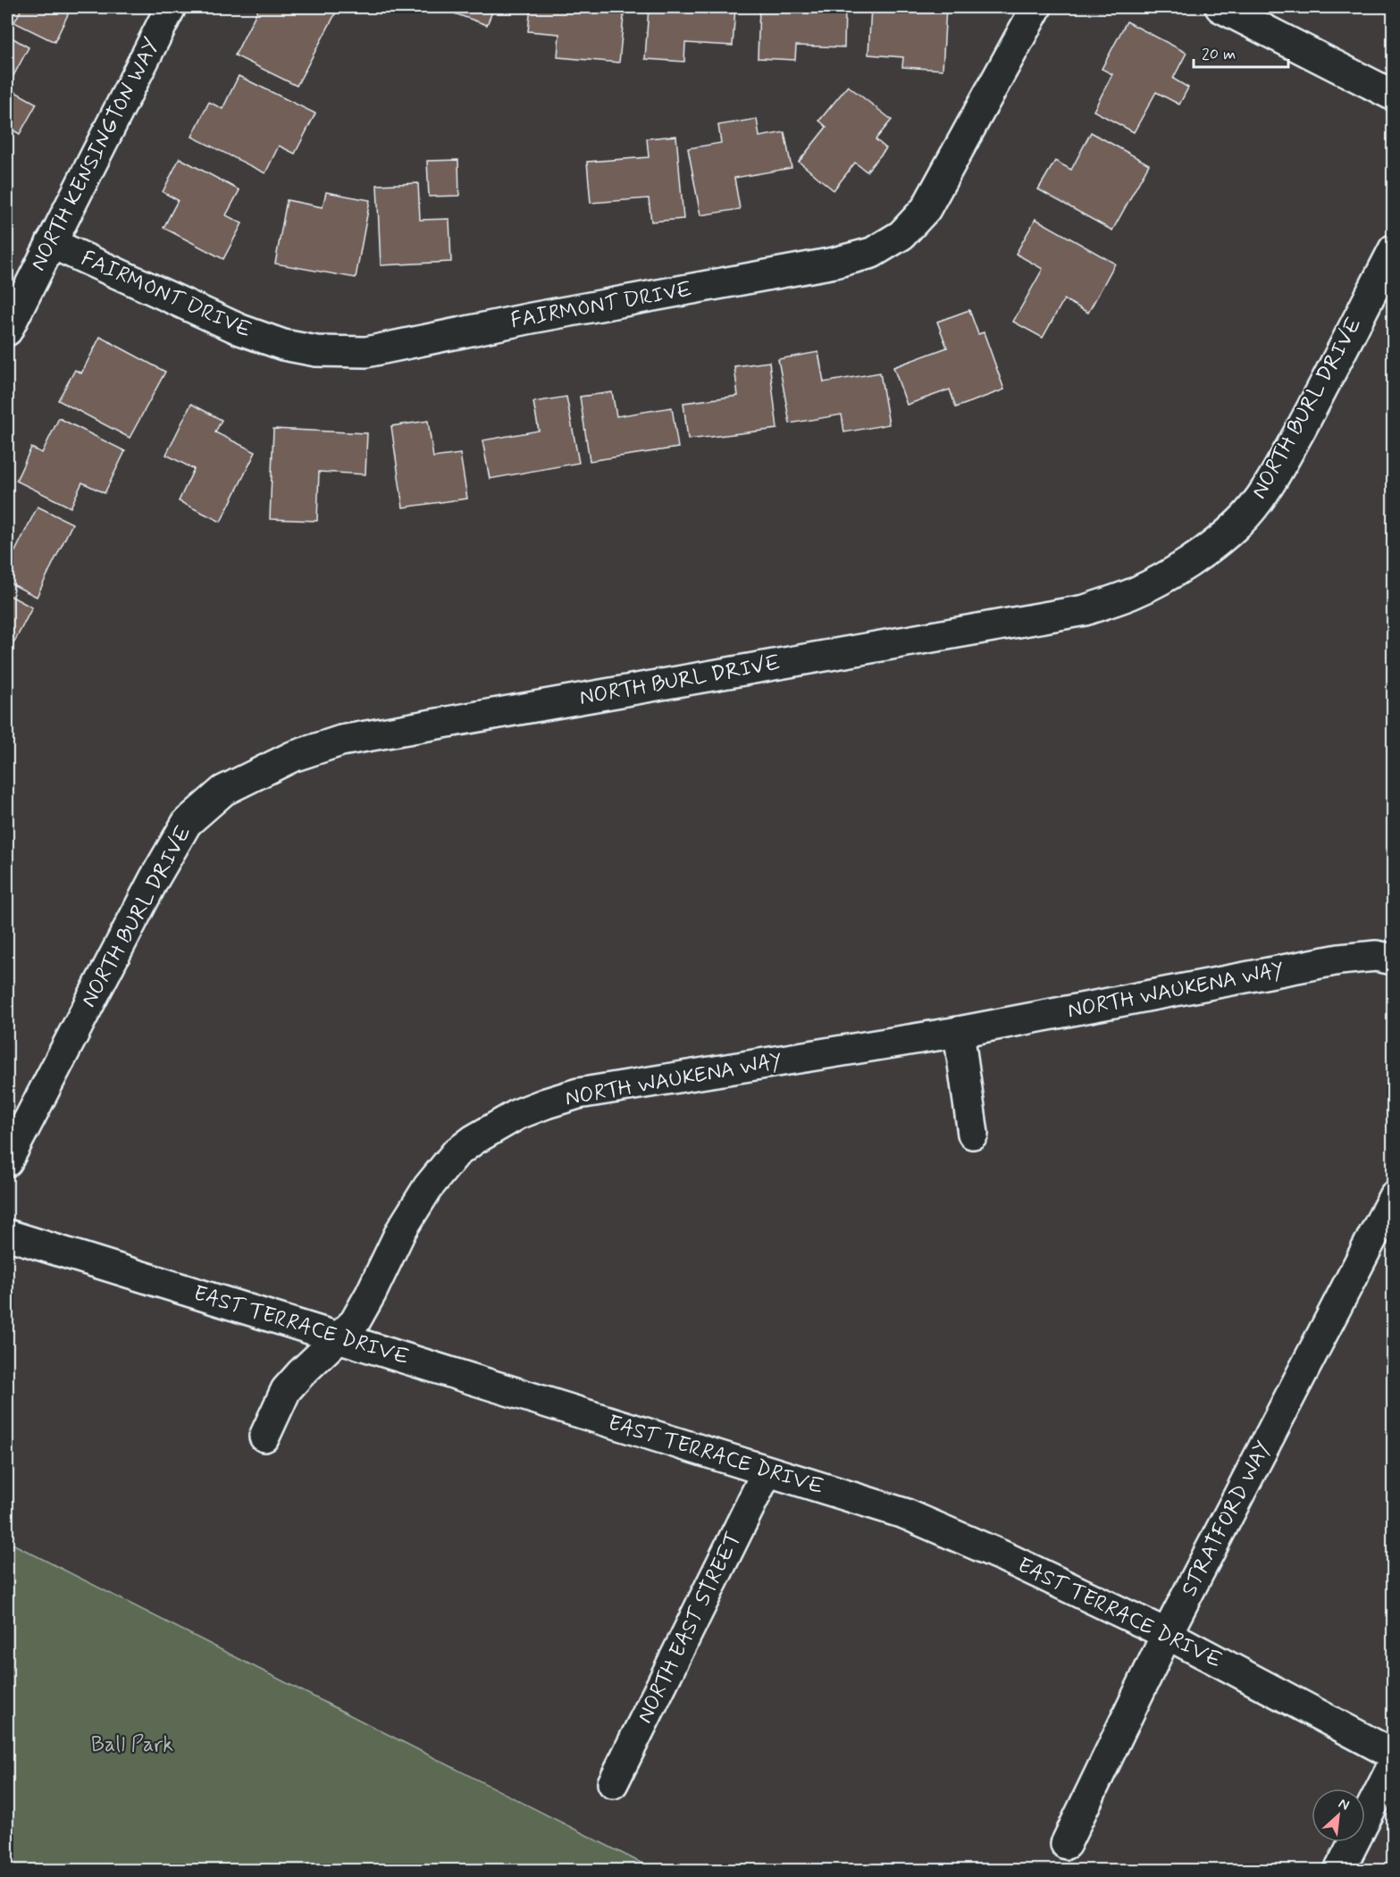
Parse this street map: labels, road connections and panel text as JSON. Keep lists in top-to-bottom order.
{
  "streets": {
    "street": [
      "NORTH KENSINGTON WAY",
      "FAIRMONT DRIVE",
      "NORTH BURL DRIVE",
      "NORTH WAUKENA WAY",
      "EAST TERRACE DRIVE",
      "STRATFORD WAY",
      "NORTH EAST STREET"
    ]
  },
  "crossings": [
    ["NORTH KENSINGTON WAY", "FAIRMONT DRIVE"],
    ["NORTH WAUKENA WAY", "EAST TERRACE DRIVE"],
    ["EAST TERRACE DRIVE", "STRATFORD WAY"],
    ["EAST TERRACE DRIVE", "NORTH EAST STREET"]
  ],
  "parks": ["Ball Park"],
  "scale_bar": "20 m",
  "north": "top right"
}
